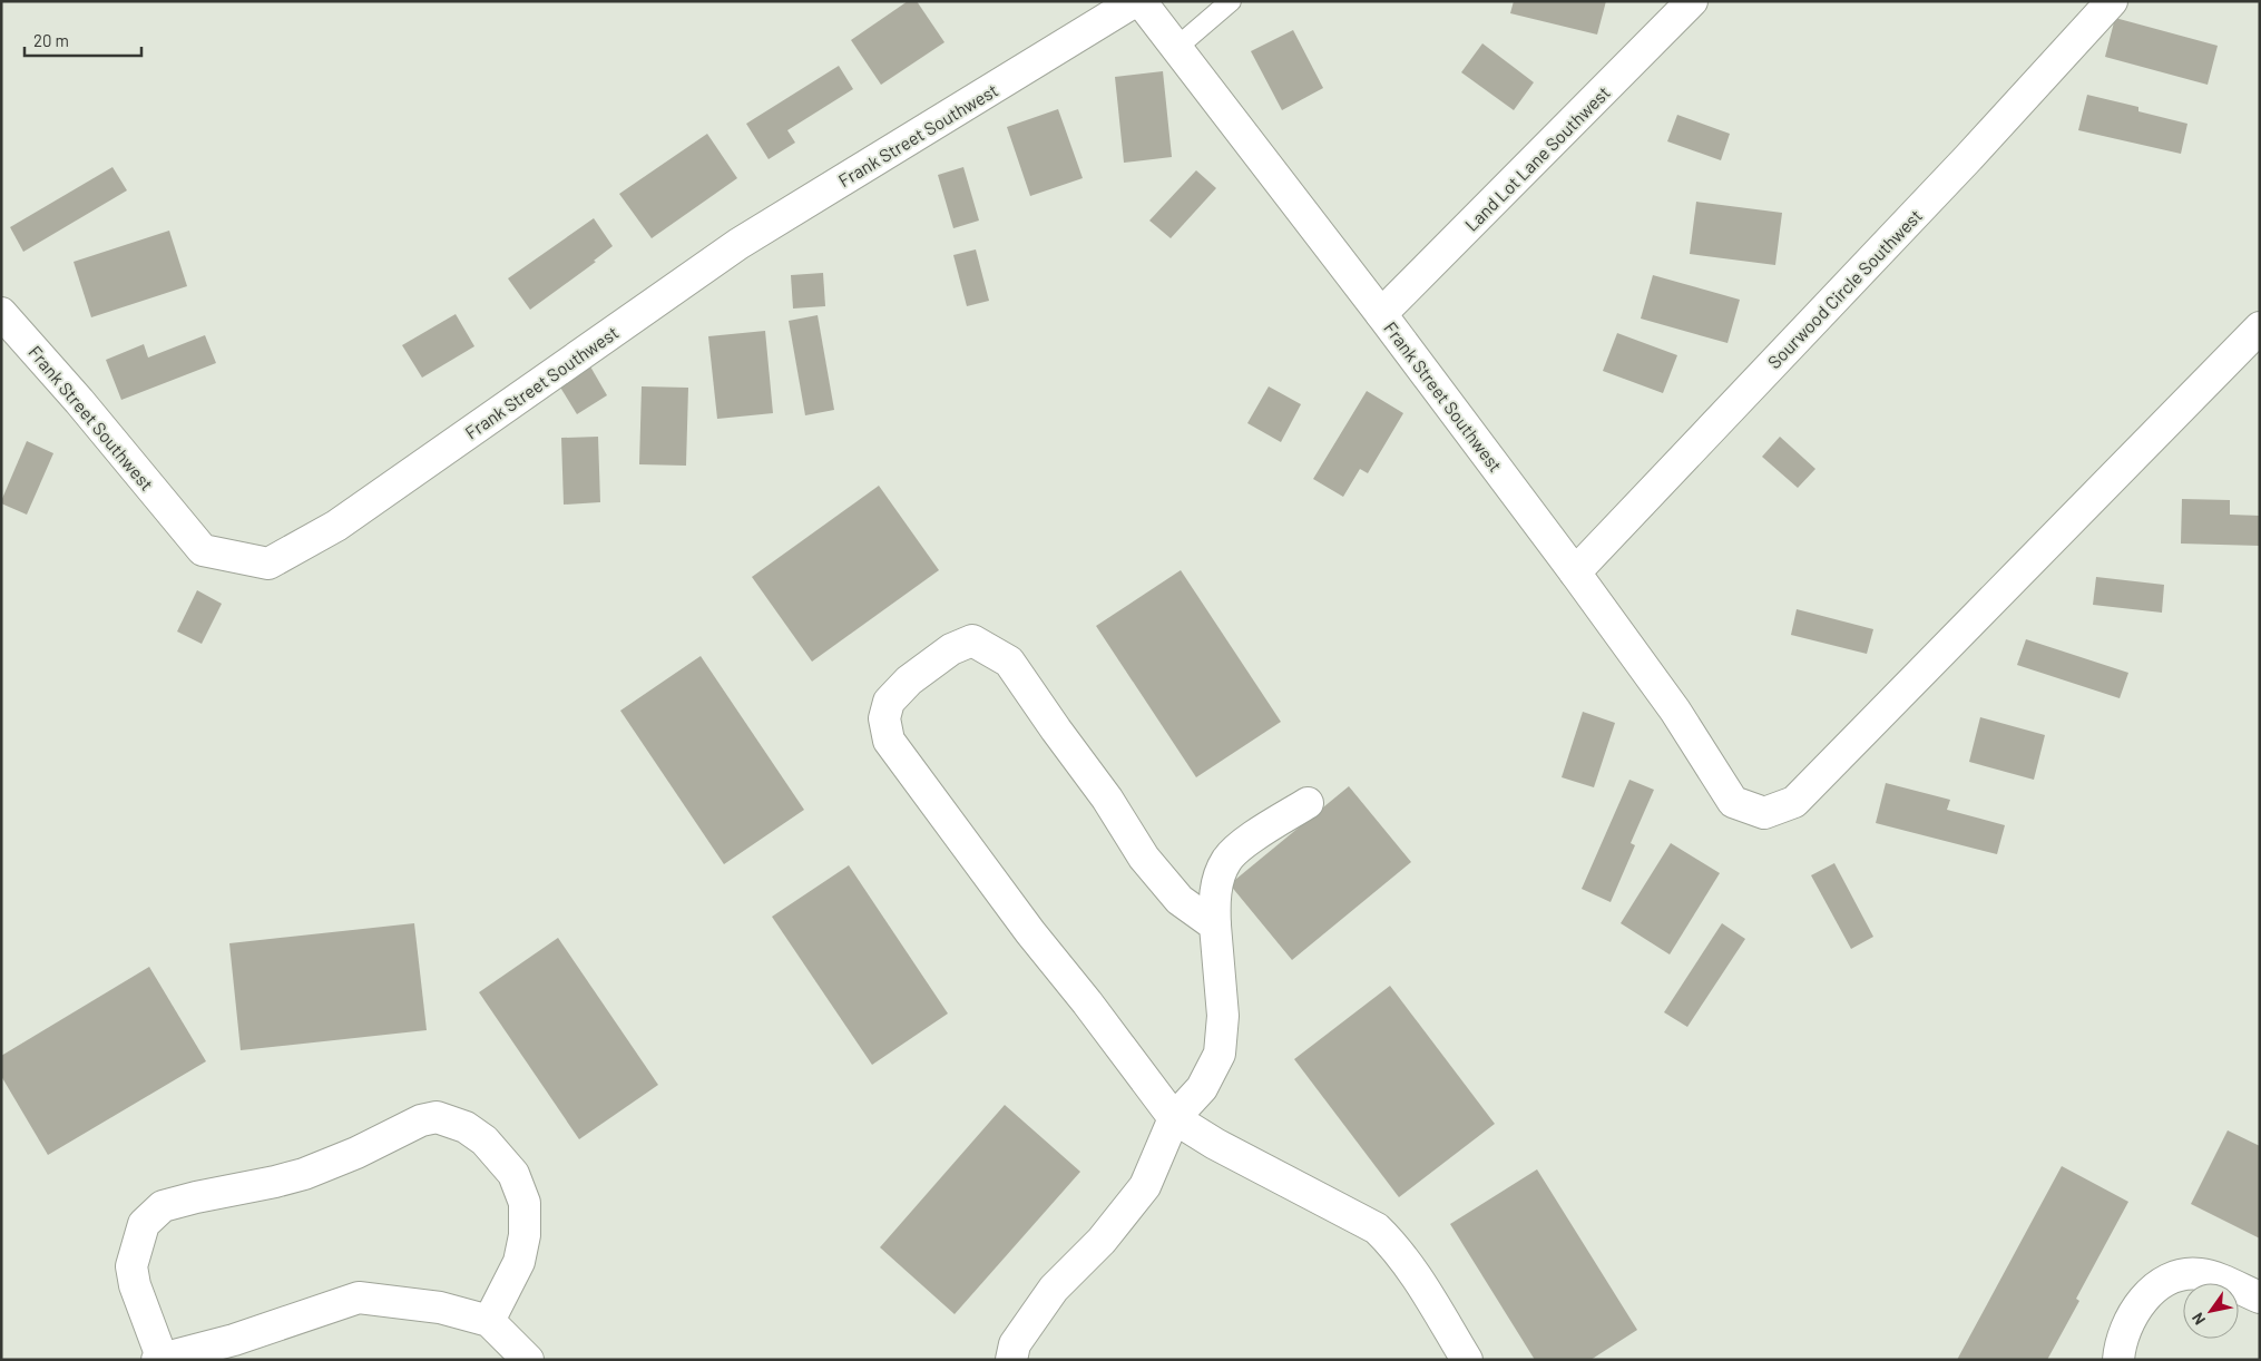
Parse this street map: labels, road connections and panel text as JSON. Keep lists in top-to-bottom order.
{
  "streets": {
    "street": ["Frank Street Southwest", "Land Lot Lane Southwest", "Sourwood Circle Southwest"]
  },
  "crossings": [
    ["Frank Street Southwest", "Land Lot Lane Southwest"],
    ["Frank Street Southwest", "Sourwood Circle Southwest"]
  ],
  "scale_bar": "20 m",
  "north": "bottom left"
}
